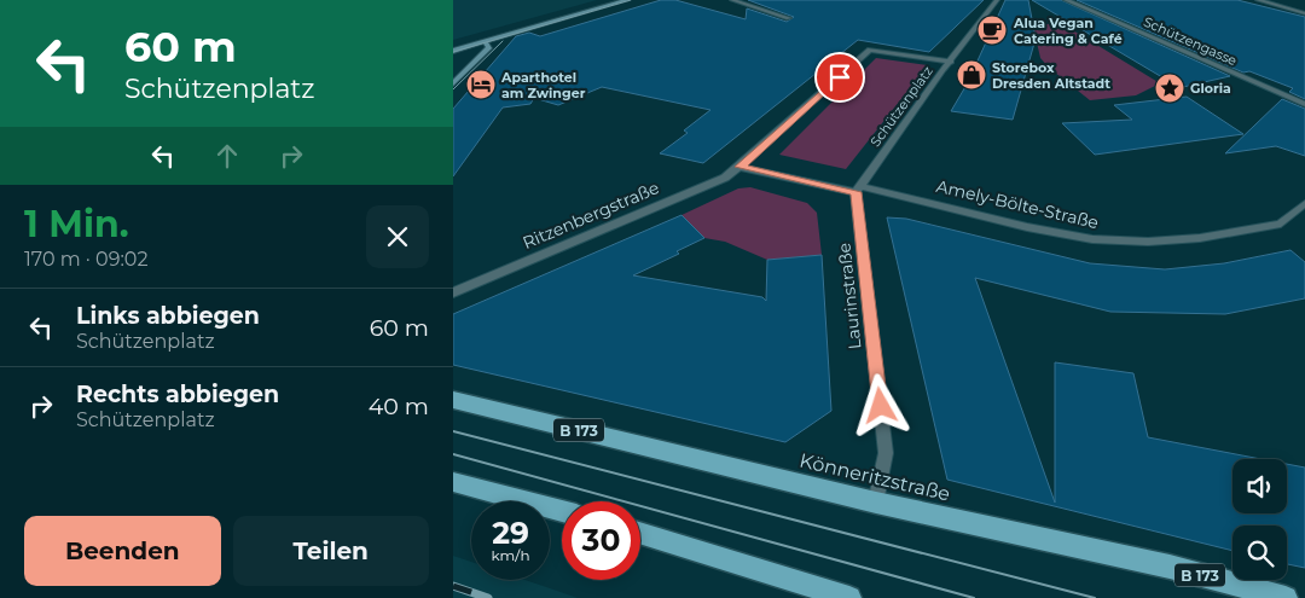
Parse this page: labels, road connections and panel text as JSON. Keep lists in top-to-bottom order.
{
  "streets": {
    "main road": ["B 173", "Könneritzstraße"],
    "street": [
      "Schützengasse",
      "Schützenplatz",
      "Amely-Bölte-Straße",
      "Ritzenbergstraße",
      "Laurinstraße"
    ]
  },
  "crossings": [
    ["Schützenplatz", "Amely-Bölte-Straße"],
    ["Schützenplatz", "Ritzenbergstraße"],
    ["Schützenplatz", "Laurinstraße"],
    ["Amely-Bölte-Straße", "Laurinstraße"],
    ["Laurinstraße", "Könneritzstraße"]
  ],
  "places": {
    "cafe": ["Alua Vegan Catering & Café"],
    "shop": ["Storebox Dresden Altstadt"],
    "hotel": ["Aparthotel am Zwinger"],
    "place": ["Gloria"]
  },
  "page": {
    "turn": ["60 m", "Schützenplatz"],
    "heading": ["1 Min.", "170 m · 09:02"],
    "list": [
      {
        "name": "Links abbiegen",
        "note": "Schützenplatz",
        "value": "60 m"
      },
      {
        "name": "Rechts abbiegen",
        "note": "Schützenplatz",
        "value": "40 m"
      }
    ],
    "speed": "29 km/h",
    "limit": "30",
    "buttons": ["Beenden", "Teilen"]
  }
}
